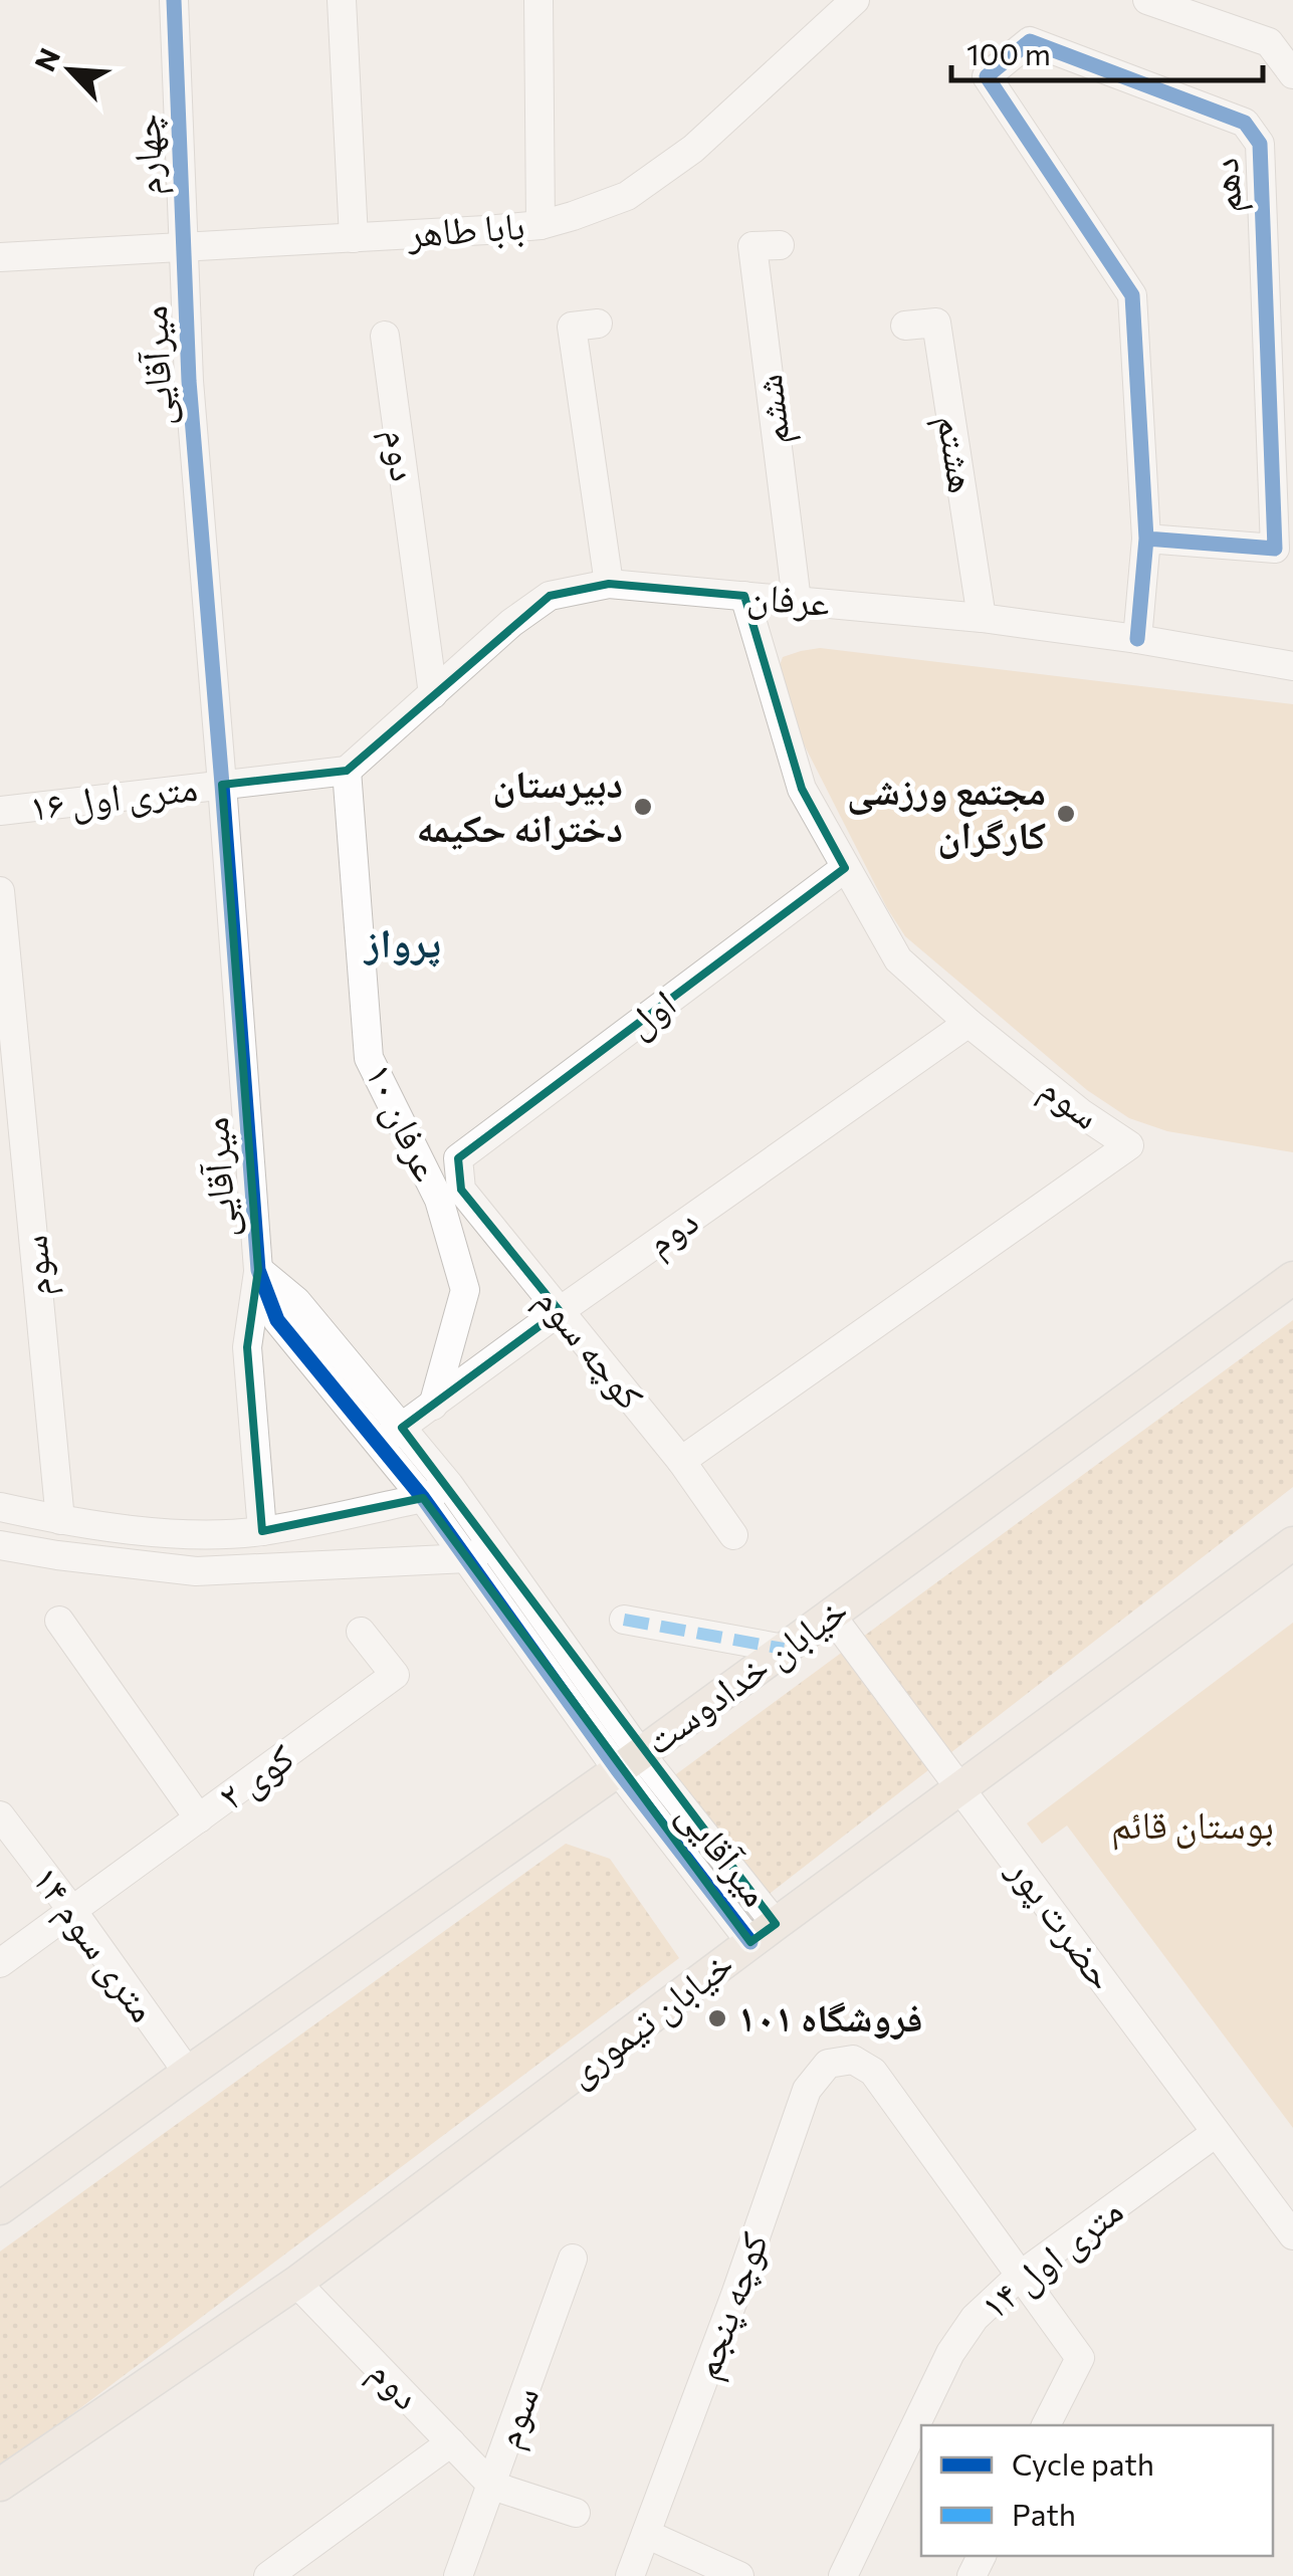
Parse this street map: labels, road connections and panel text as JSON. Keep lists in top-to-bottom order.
{
  "streets": {
    "main road": ["خیابان خدادوست", "خیابان تیموری"],
    "street": [
      "چهارم",
      "دهم",
      "بابا طاهر",
      "میرآقایی",
      "ششم",
      "هشتم",
      "دوم",
      "عرفان",
      "۱۶ متری اول",
      "اول",
      "سوم",
      "عرفان ۱۰",
      "کوچه سوم",
      "کوی ۲",
      "حضرت پور",
      "۱۴ متری سوم",
      "۱۴ متری اول",
      "کوچه پنجم"
    ]
  },
  "crossings": [
    ["چهارم", "بابا طاهر"],
    ["چهارم", "میرآقایی"],
    ["دهم", "عرفان"],
    ["بابا طاهر", "میرآقایی"],
    ["میرآقایی", "دوم"],
    ["میرآقایی", "۱۶ متری اول"],
    ["میرآقایی", "خیابان خدادوست"],
    ["میرآقایی", "خیابان تیموری"],
    ["ششم", "عرفان"],
    ["هشتم", "عرفان"],
    ["دوم", "عرفان"],
    ["دوم", "سوم"],
    ["دوم", "عرفان ۱۰"],
    ["دوم", "کوچه سوم"],
    ["دوم", "خیابان تیموری"],
    ["عرفان", "۱۶ متری اول"],
    ["عرفان", "سوم"],
    ["عرفان", "عرفان ۱۰"],
    ["۱۶ متری اول", "عرفان ۱۰"],
    ["اول", "سوم"],
    ["اول", "کوچه سوم"],
    ["سوم", "کوچه سوم"],
    ["خیابان خدادوست", "حضرت پور"],
    ["خیابان خدادوست", "۱۴ متری سوم"],
    ["کوی ۲", "۱۴ متری سوم"],
    ["حضرت پور", "خیابان تیموری"],
    ["حضرت پور", "۱۴ متری اول"],
    ["۱۴ متری اول", "کوچه پنجم"]
  ],
  "districts": ["پرواز"],
  "parks": ["بوستان قائم"],
  "places": ["دبیرستان دخترانه حکیمه", "مجتمع ورزشی کارگران", "فروشگاه ۱۰۱"],
  "legend": ["Cycle path", "Path"],
  "scale_bar": "100 m",
  "north": "top left"
}
